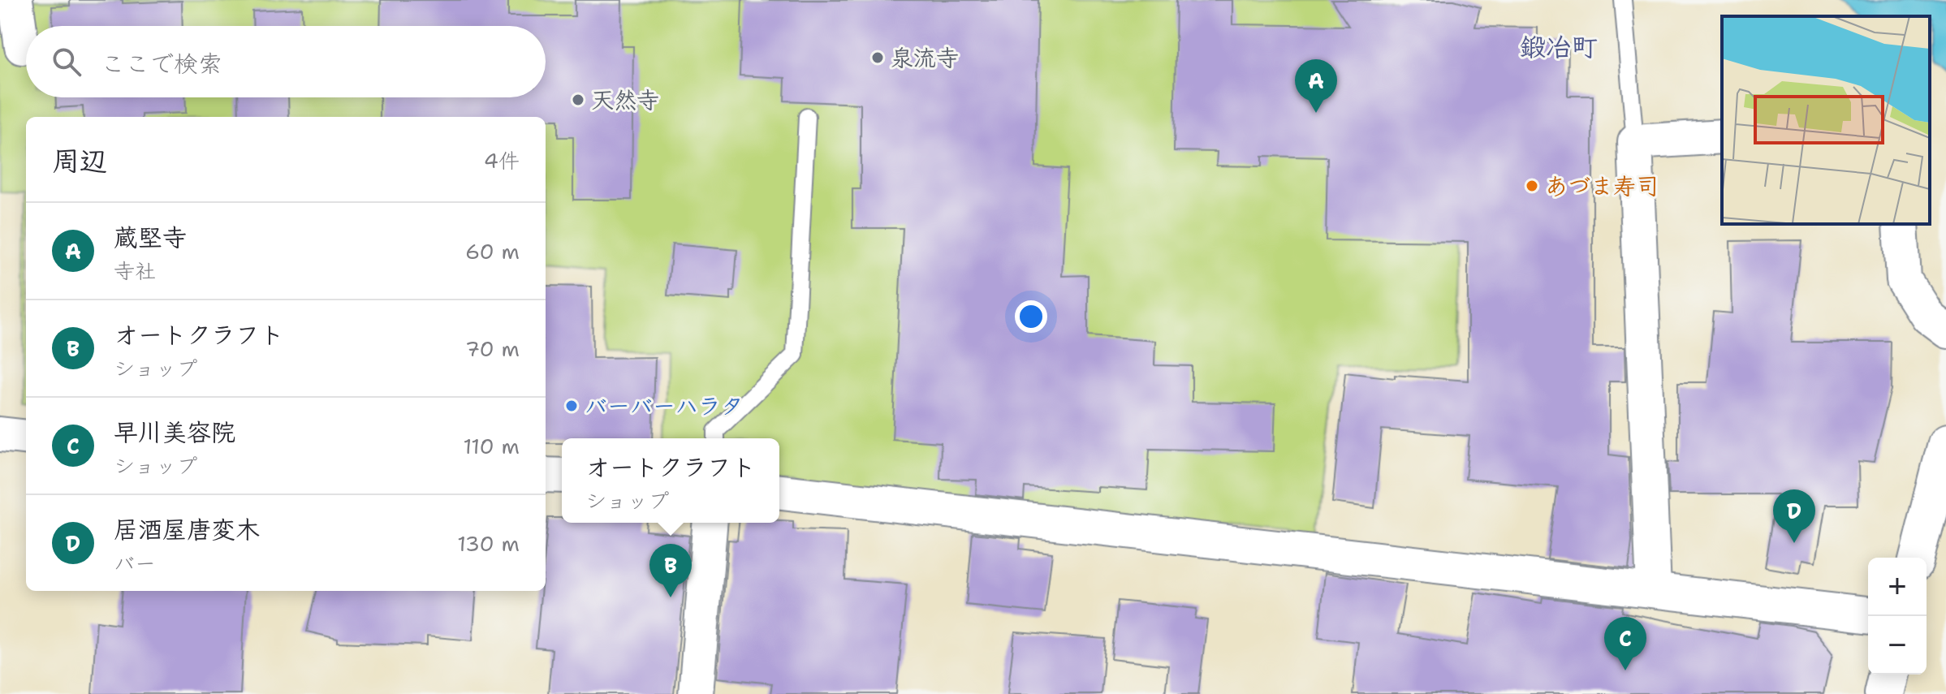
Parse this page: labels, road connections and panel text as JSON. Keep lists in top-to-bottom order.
{
  "districts": ["鍛冶町"],
  "places": [
    "泉流寺",
    "天然寺",
    "あづま寿司",
    "バーバーハラタ"
  ],
  "page": {
    "search": "ここで検索",
    "pins": [
      "A",
      "D",
      "B",
      "C"
    ],
    "heading": ["周辺", "4件"],
    "list": [
      {
        "mark": "A",
        "name": "蔵堅寺",
        "note": "寺社",
        "value": "60 m"
      },
      {
        "mark": "B",
        "name": "オートクラフト",
        "note": "ショップ",
        "value": "70 m"
      },
      {
        "mark": "C",
        "name": "早川美容院",
        "note": "ショップ",
        "value": "110 m"
      },
      {
        "mark": "D",
        "name": "居酒屋唐変木",
        "note": "バー",
        "value": "130 m"
      }
    ],
    "popup": ["オートクラフト", "ショップ"],
    "map_buttons": ["+", "−"]
  }
}
